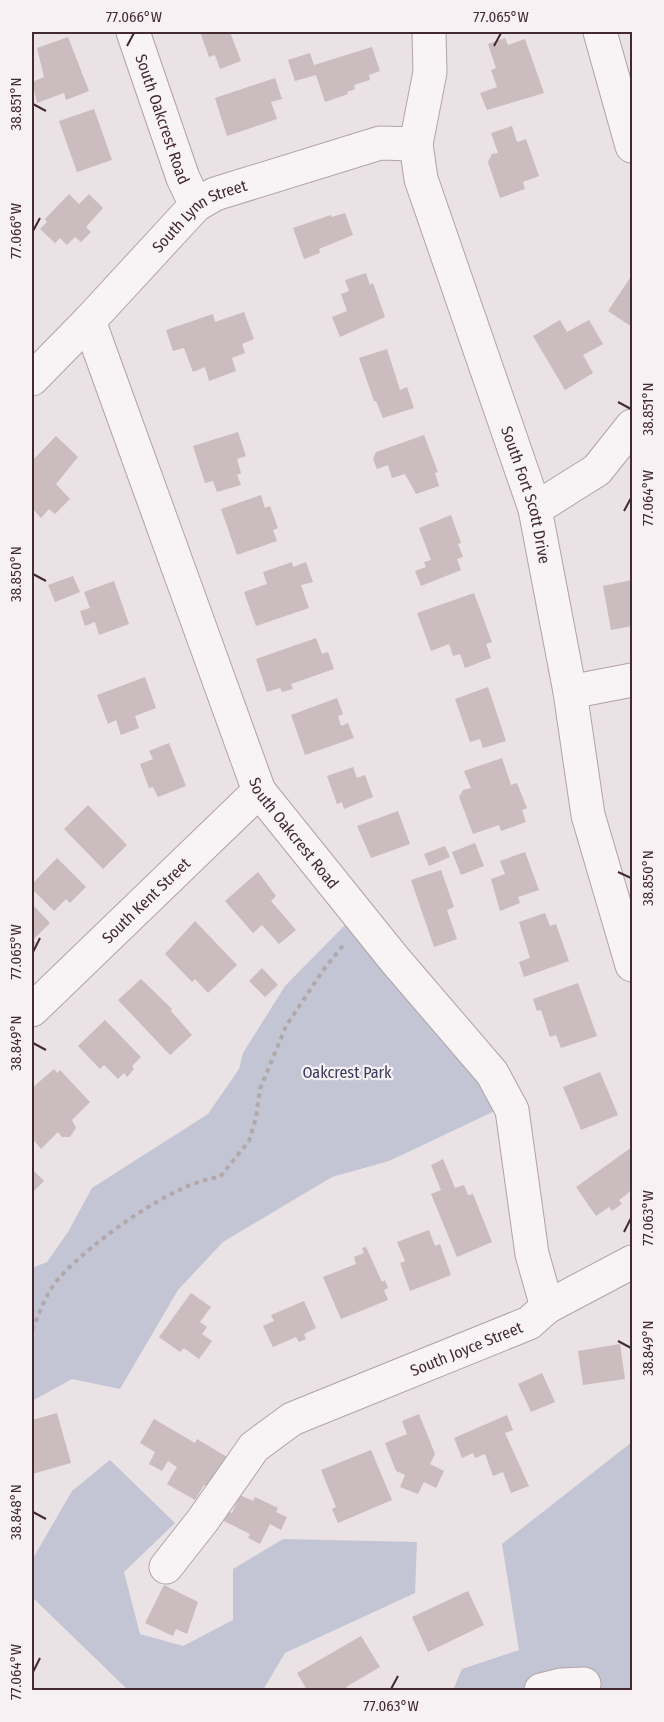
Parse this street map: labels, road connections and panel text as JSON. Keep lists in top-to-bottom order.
{
  "streets": {
    "street": [
      "South Oakcrest Road",
      "South Lynn Street",
      "South Fort Scott Drive",
      "South Kent Street",
      "South Joyce Street"
    ]
  },
  "crossings": [
    ["South Oakcrest Road", "South Lynn Street"],
    ["South Oakcrest Road", "South Kent Street"],
    ["South Oakcrest Road", "South Joyce Street"],
    ["South Lynn Street", "South Fort Scott Drive"]
  ],
  "parks": ["Oakcrest Park"],
  "coordinates": [
    "77.066°W",
    "77.065°W",
    "38.851°N",
    "77.064°W",
    "38.850°N",
    "38.849°N",
    "77.063°W",
    "38.848°N"
  ]
}
